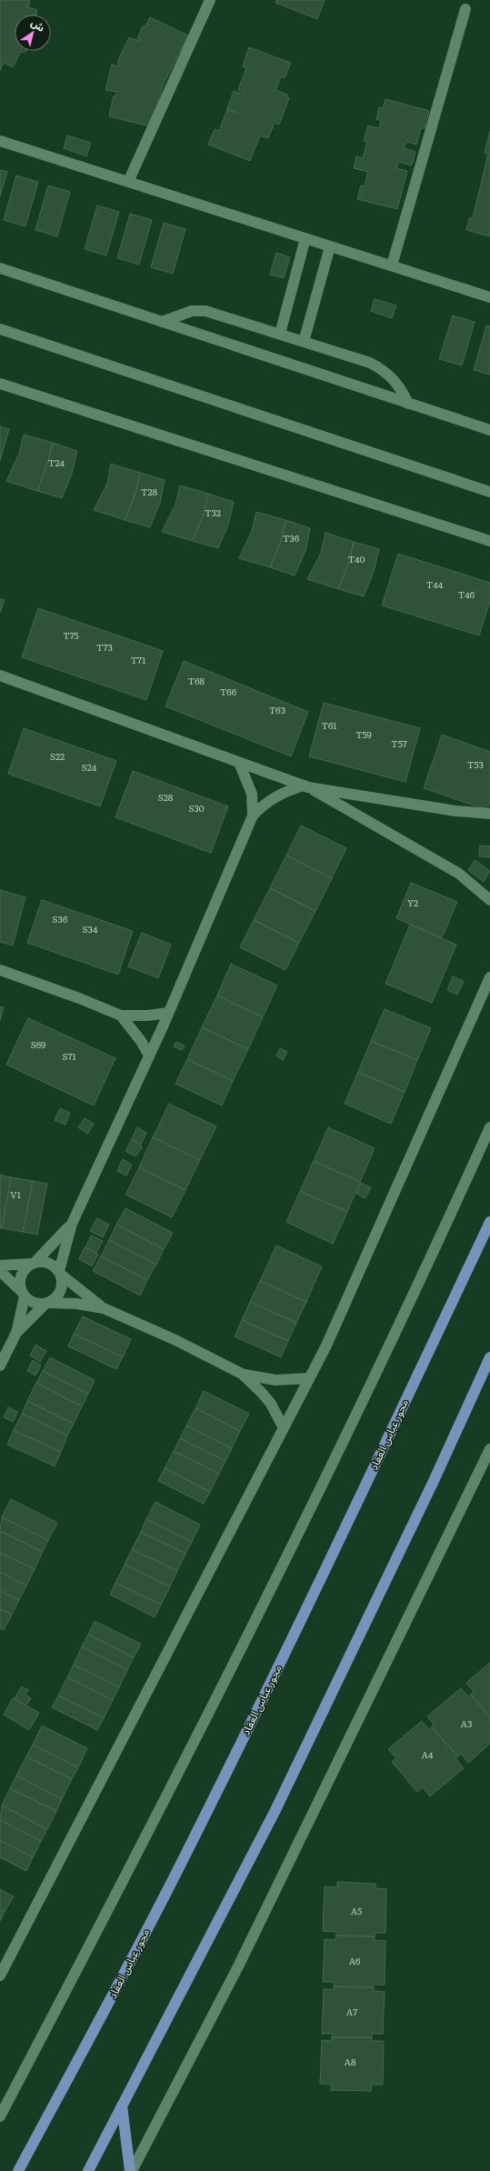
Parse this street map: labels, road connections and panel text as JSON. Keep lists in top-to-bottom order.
{
  "streets": {
    "main road": ["محور عباس العقاد"]
  },
  "house_numbers": [
    "T24",
    "T28",
    "T32",
    "T36",
    "T40",
    "T44",
    "T46",
    "T75",
    "T73",
    "T71",
    "T68",
    "T66",
    "T63",
    "T61",
    "T59",
    "T57",
    "S22",
    "T53",
    "S24",
    "S28",
    "S30",
    "Y2",
    "S36",
    "S34",
    "S69",
    "S71",
    "V1",
    "A3",
    "A4",
    "A5",
    "A6",
    "A7",
    "A8"
  ],
  "north": "top right"
}
